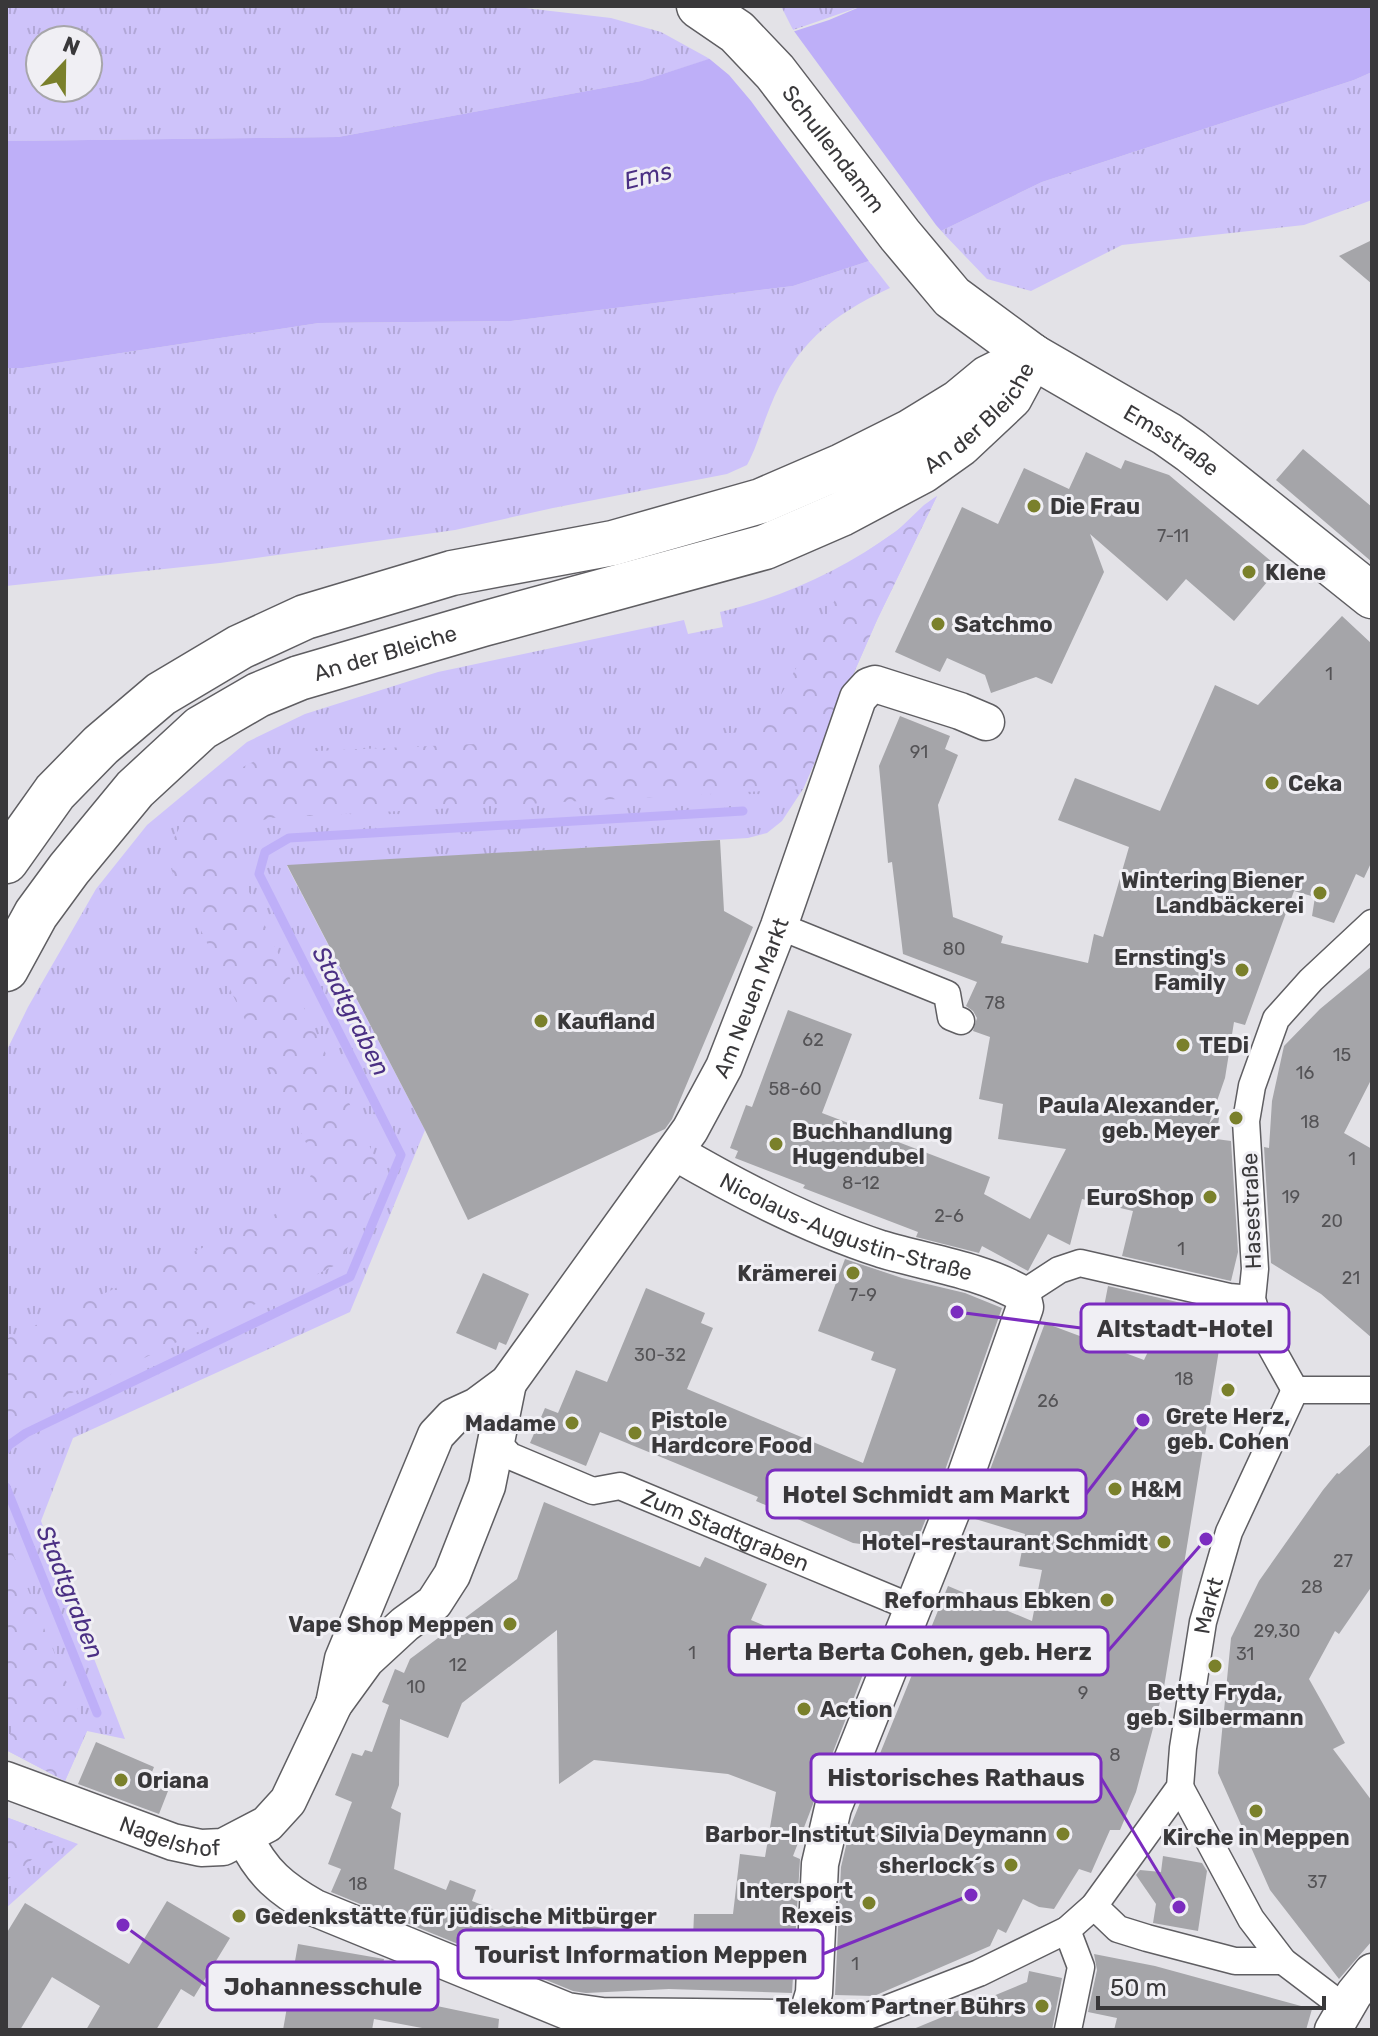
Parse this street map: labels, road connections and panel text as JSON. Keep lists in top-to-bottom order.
{
  "streets": {
    "street": [
      "Schullendamm",
      "An der Bleiche",
      "Emsstraße",
      "Am Neuen Markt",
      "Hasestraße",
      "Nicolaus-Augustin-Straße",
      "Zum Stadtgraben",
      "Markt",
      "Nagelshof"
    ]
  },
  "crossings": [
    ["Schullendamm", "Emsstraße"],
    ["An der Bleiche", "Emsstraße"],
    ["Am Neuen Markt", "Nicolaus-Augustin-Straße"],
    ["Am Neuen Markt", "Zum Stadtgraben"],
    ["Am Neuen Markt", "Nagelshof"],
    ["Hasestraße", "Markt"]
  ],
  "water": ["Ems", "Stadtgraben"],
  "places": [
    "Die Frau",
    "Klene",
    "Satchmo",
    "Ceka",
    "Wintering Biener Landbäckerei",
    "Ernsting's Family",
    "Kaufland",
    "TEDi",
    "Paula Alexander, geb. Meyer",
    "Buchhandlung Hugendubel",
    "EuroShop",
    "Krämerei",
    "Altstadt-Hotel",
    "Grete Herz, geb. Cohen",
    "Hotel Schmidt am Markt",
    "Madame",
    "Pistole Hardcore Food",
    "H&M",
    "Herta Berta Cohen, geb. Herz",
    "Hotel-restaurant Schmidt",
    "Reformhaus Ebken",
    "Vape Shop Meppen",
    "Betty Fryda, geb. Silbermann",
    "Action",
    "Oriana",
    "Kirche in Meppen",
    "Barbor-Institut Silvia Deymann",
    "sherlock´s",
    "Tourist Information Meppen",
    "Intersport Rexeis",
    "Historisches Rathaus",
    "Gedenkstätte für jüdische Mitbürger",
    "Johannesschule",
    "Telekom Partner Bührs"
  ],
  "house_numbers": [
    "7-11",
    "1",
    "91",
    "80",
    "78",
    "62",
    "15",
    "16",
    "58-60",
    "18",
    "1",
    "8-12",
    "19",
    "2-6",
    "20",
    "1",
    "21",
    "7-9",
    "30-32",
    "18",
    "26",
    "27",
    "28",
    "29,30",
    "1",
    "31",
    "12",
    "10",
    "9",
    "8",
    "37",
    "18",
    "1"
  ],
  "scale_bar": "50 m",
  "north": "top"
}
